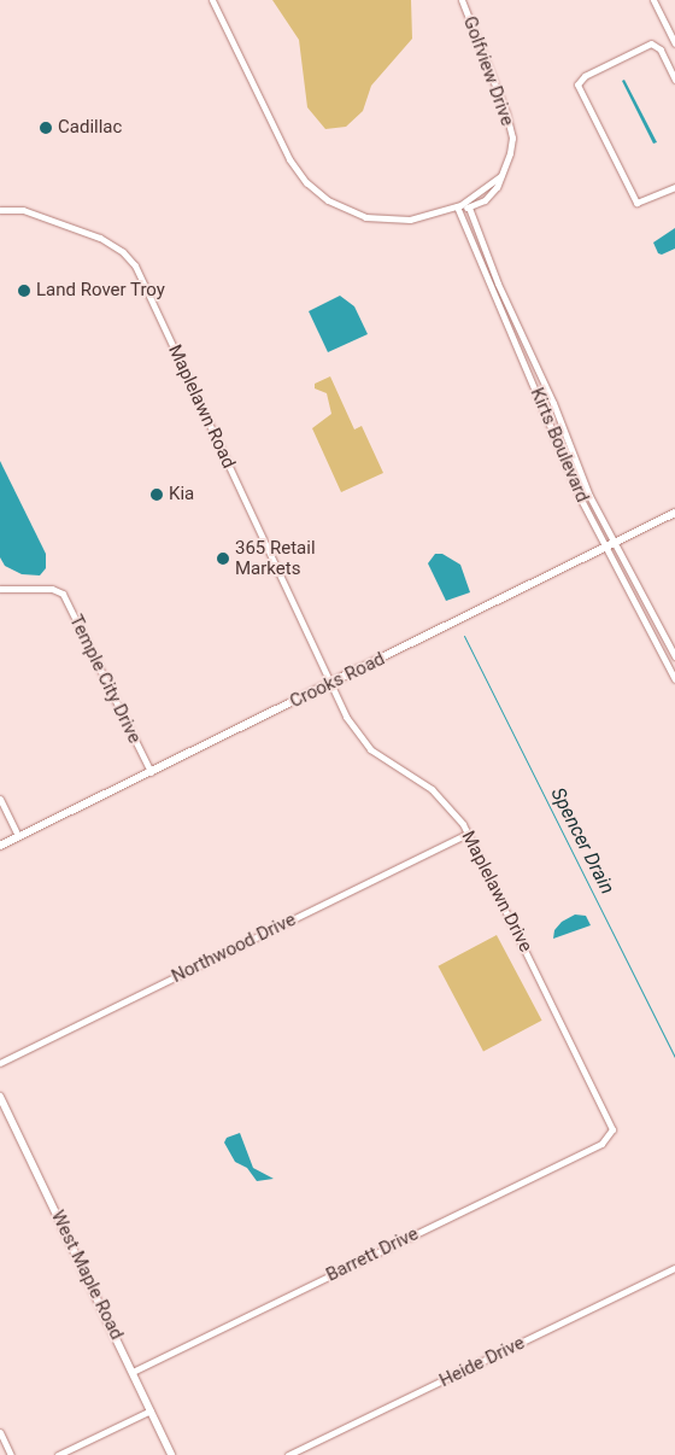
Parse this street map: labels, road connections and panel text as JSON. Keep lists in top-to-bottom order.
{
  "streets": {
    "main road": ["Crooks Road", "West Maple Road"],
    "street": [
      "Golfview Drive",
      "Maplelawn Road",
      "Kirts Boulevard",
      "Temple City Drive",
      "Maplelawn Drive",
      "Northwood Drive",
      "Barrett Drive",
      "Heide Drive"
    ]
  },
  "crossings": [
    ["Golfview Drive", "Kirts Boulevard"],
    ["Maplelawn Road", "Crooks Road"],
    ["Maplelawn Road", "Maplelawn Drive"],
    ["Kirts Boulevard", "Crooks Road"],
    ["Temple City Drive", "Crooks Road"],
    ["Crooks Road", "Maplelawn Drive"],
    ["Maplelawn Drive", "Northwood Drive"],
    ["Maplelawn Drive", "Barrett Drive"],
    ["Barrett Drive", "West Maple Road"]
  ],
  "water": ["Spencer Drain"],
  "places": [
    "Cadillac",
    "Land Rover Troy",
    "Kia",
    "365 Retail Markets"
  ]
}
